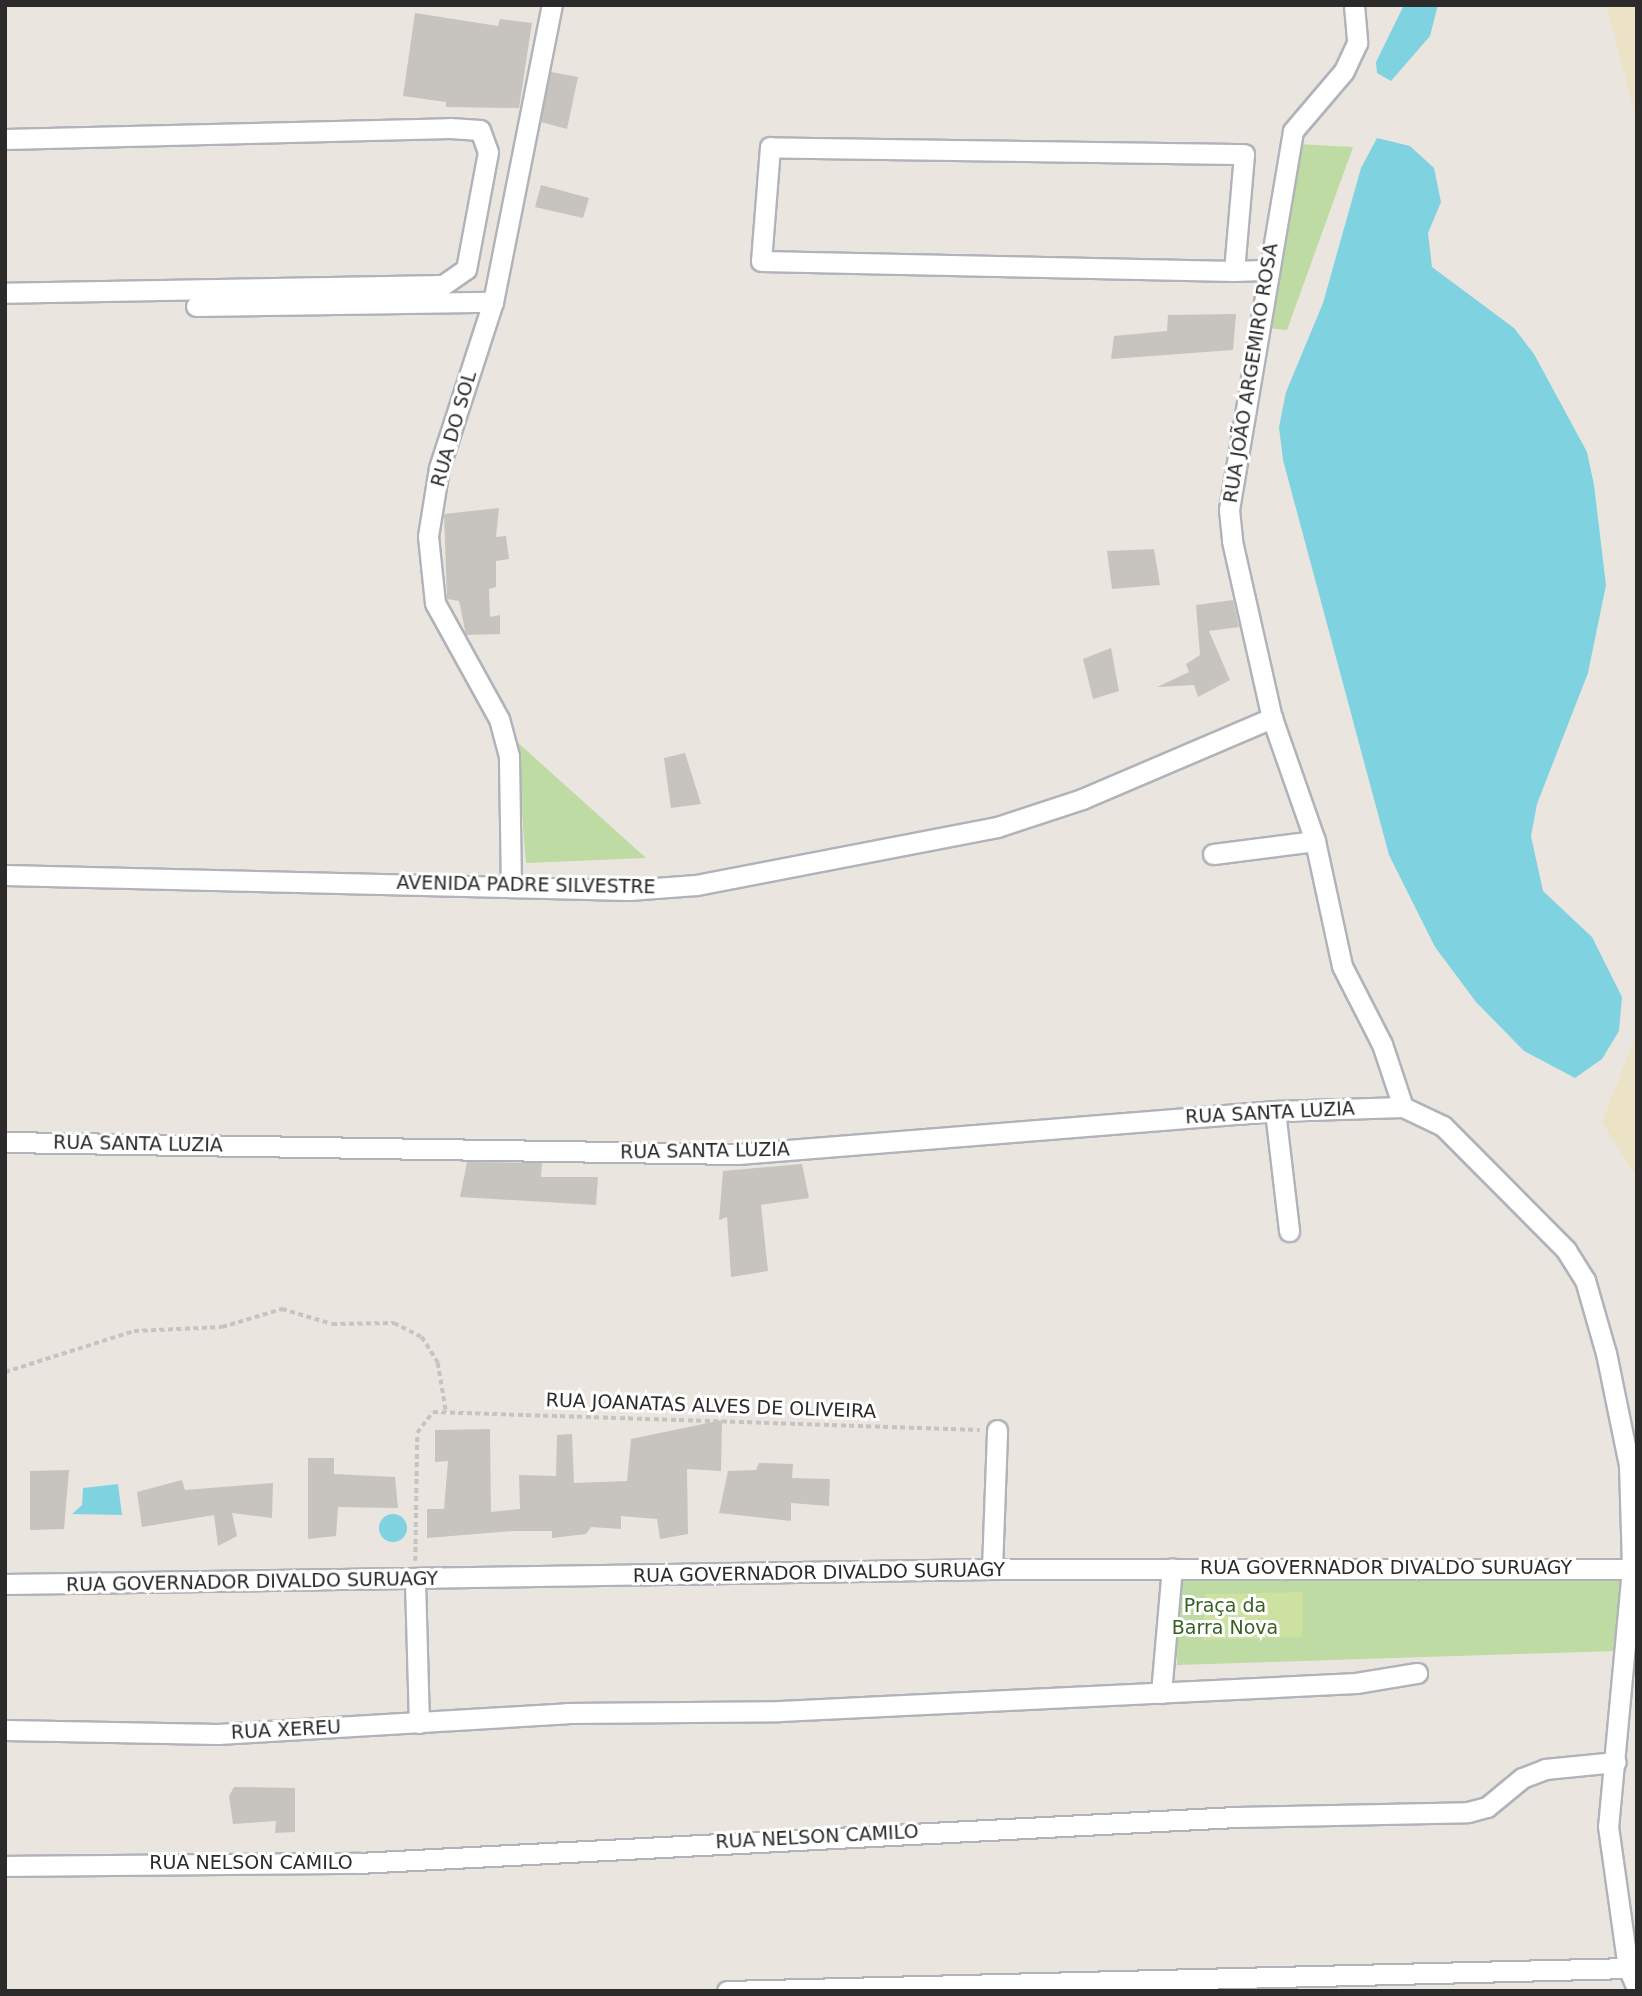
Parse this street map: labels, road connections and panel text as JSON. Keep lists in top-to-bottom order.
{
  "streets": {
    "street": [
      "RUA JOÃO ARGEMIRO ROSA",
      "RUA DO SOL",
      "AVENIDA PADRE SILVESTRE",
      "RUA SANTA LUZIA",
      "RUA GOVERNADOR DIVALDO SURUAGY",
      "RUA XEREU",
      "RUA NELSON CAMILO"
    ],
    "path": ["RUA JOANATAS ALVES DE OLIVEIRA"]
  },
  "crossings": [
    ["RUA JOÃO ARGEMIRO ROSA", "AVENIDA PADRE SILVESTRE"],
    ["RUA JOÃO ARGEMIRO ROSA", "RUA SANTA LUZIA"],
    ["RUA DO SOL", "AVENIDA PADRE SILVESTRE"],
    ["RUA JOANATAS ALVES DE OLIVEIRA", "RUA GOVERNADOR DIVALDO SURUAGY"]
  ],
  "parks": ["Praça da Barra Nova"]
}
